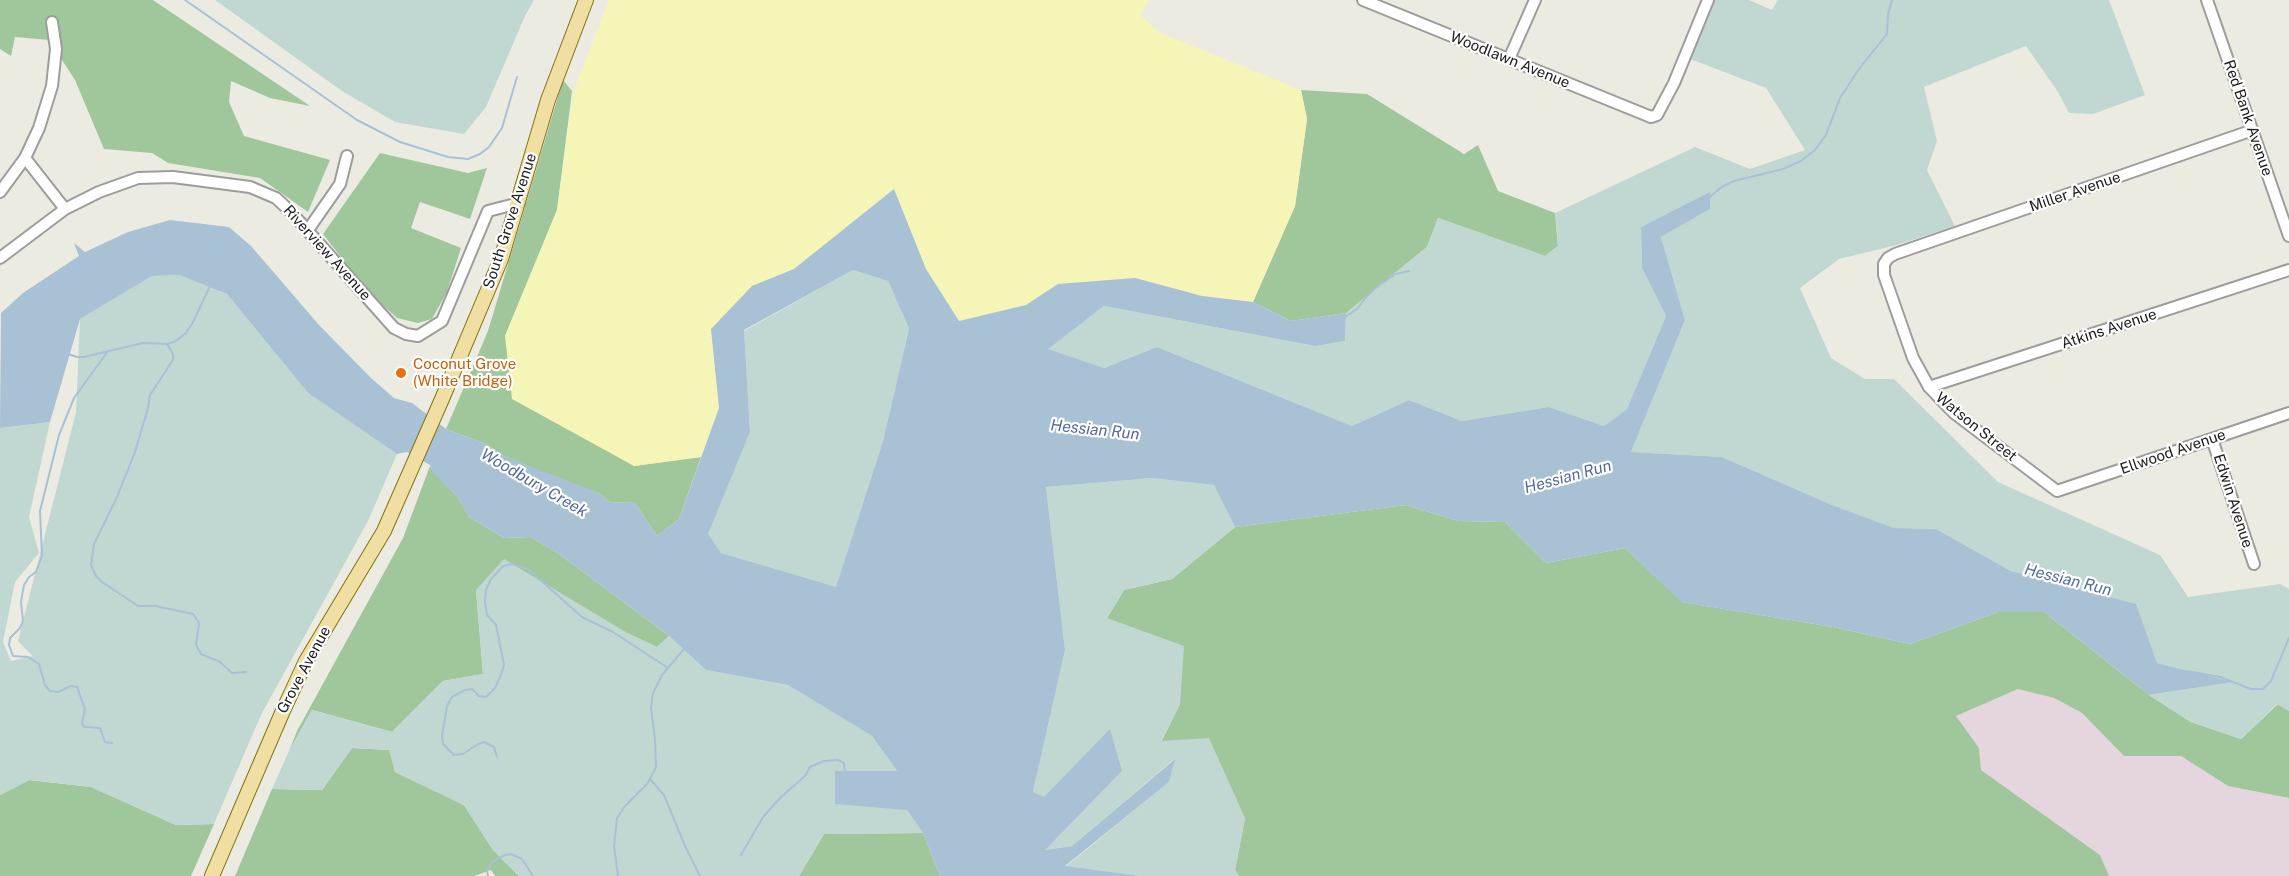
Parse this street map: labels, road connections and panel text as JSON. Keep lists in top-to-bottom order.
{
  "streets": {
    "main road": ["South Grove Avenue", "Grove Avenue"],
    "street": [
      "Woodlawn Avenue",
      "Red Bank Avenue",
      "Miller Avenue",
      "Riverview Avenue",
      "Atkins Avenue",
      "Watson Street",
      "Ellwood Avenue",
      "Edwin Avenue"
    ]
  },
  "crossings": [
    ["Red Bank Avenue", "Miller Avenue"],
    ["Miller Avenue", "Watson Street"],
    ["South Grove Avenue", "Riverview Avenue"],
    ["South Grove Avenue", "Grove Avenue"],
    ["Atkins Avenue", "Watson Street"],
    ["Watson Street", "Ellwood Avenue"],
    ["Ellwood Avenue", "Edwin Avenue"]
  ],
  "water": ["Hessian Run", "Woodbury Creek"],
  "places": ["Coconut Grove (White Bridge)"]
}
